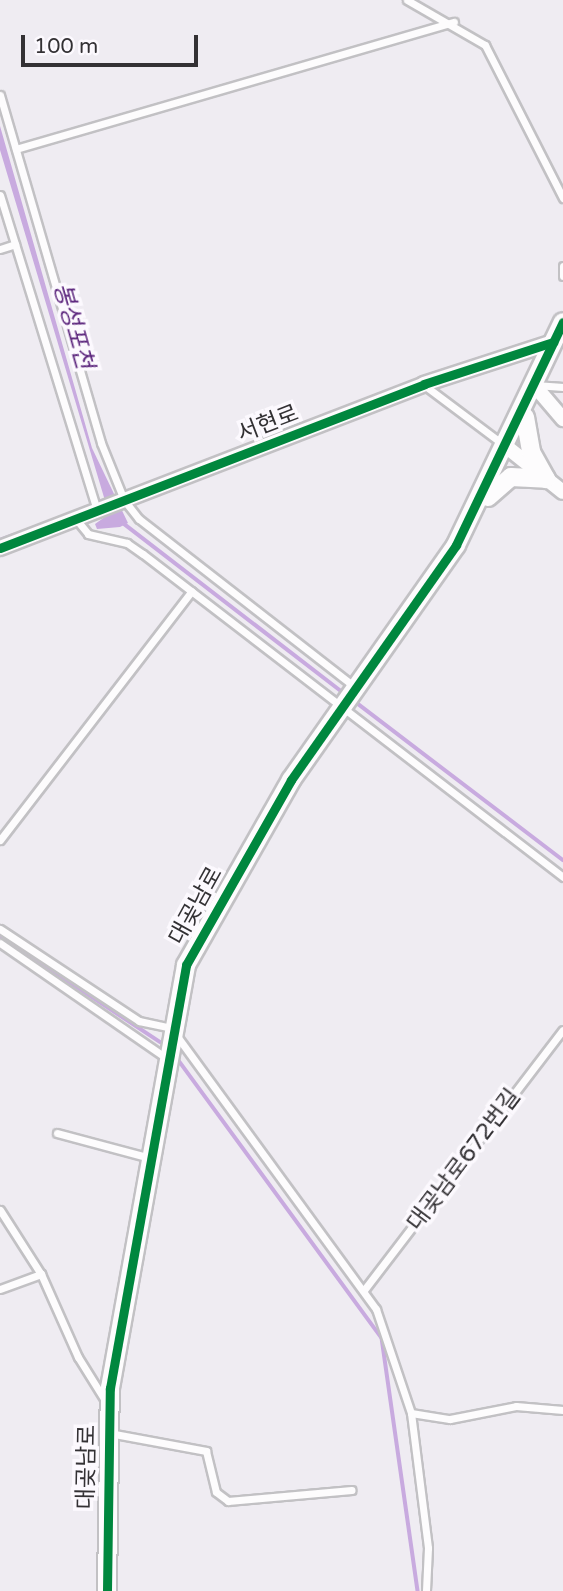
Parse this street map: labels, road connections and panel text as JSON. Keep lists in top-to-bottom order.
{
  "streets": {
    "street": ["서현로", "대곶남로"],
    "lane": ["대곶남로672번길"]
  },
  "crossings": [
    ["서현로", "대곶남로"]
  ],
  "water": ["봉성포천"],
  "scale_bar": "100 m"
}
